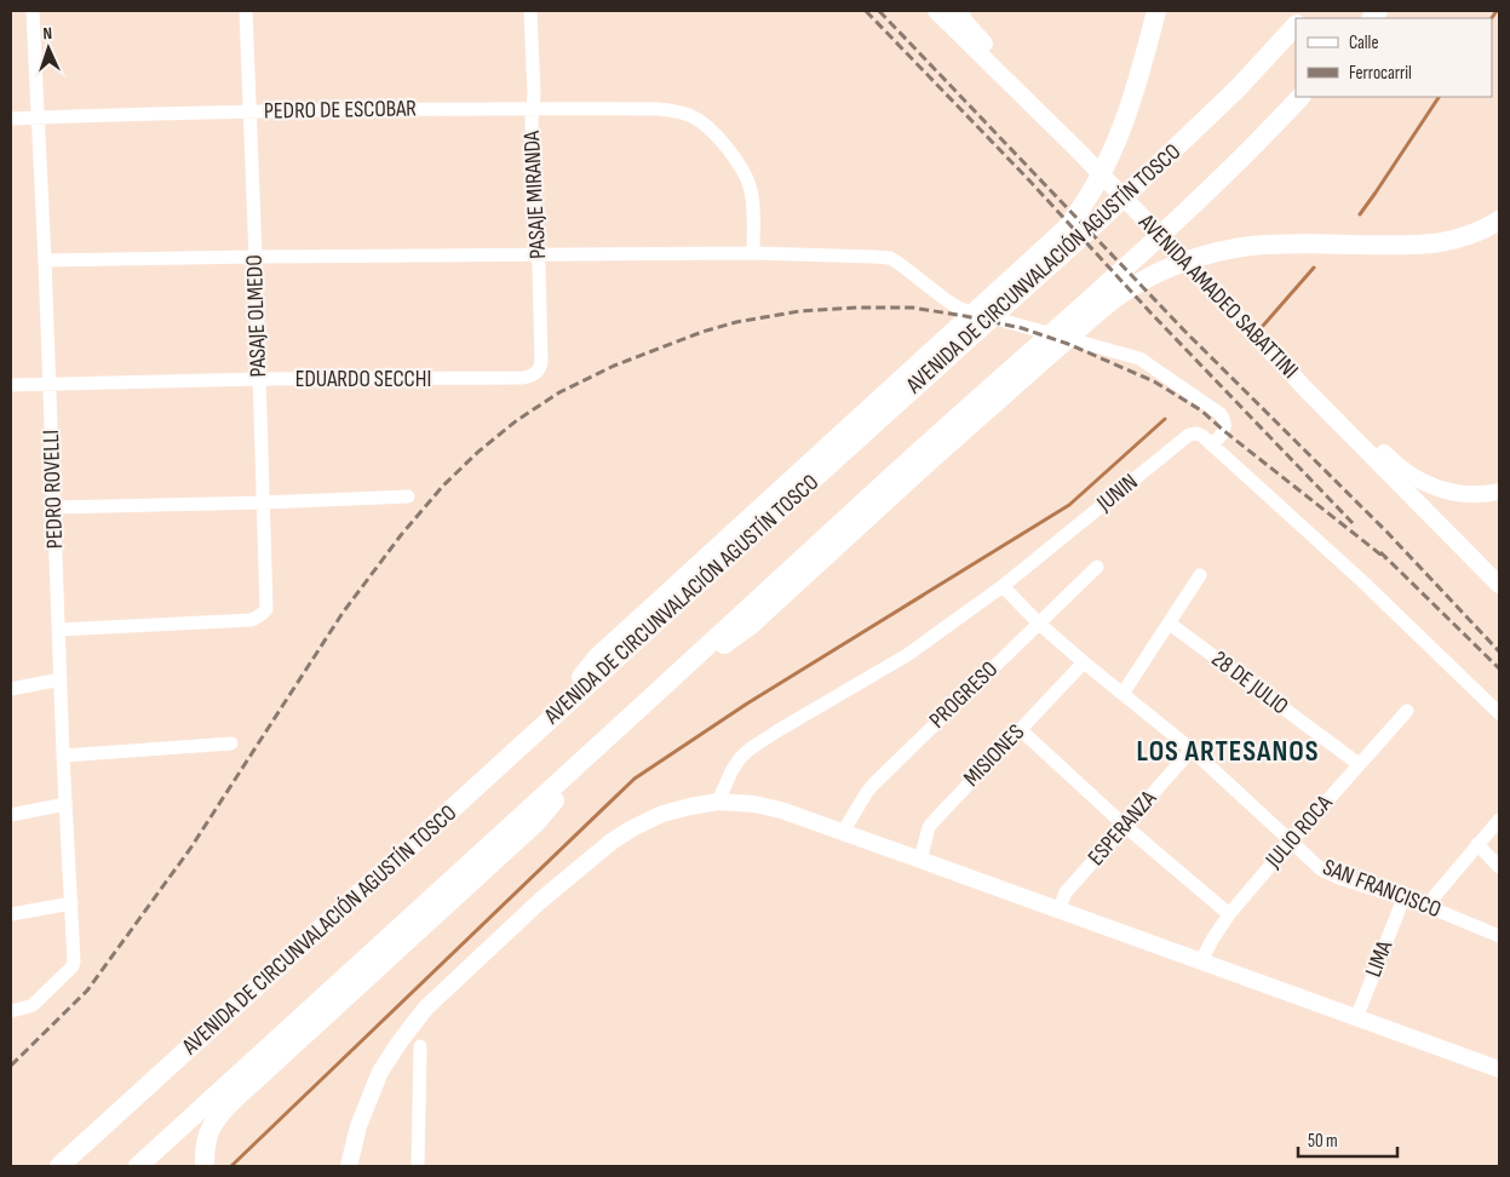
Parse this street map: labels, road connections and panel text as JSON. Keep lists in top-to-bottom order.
{
  "streets": {
    "highway": ["AVENIDA DE CIRCUNVALACIÓN AGUSTÍN TOSCO"],
    "main road": ["AVENIDA AMADEO SABATTINI"],
    "street": [
      "PEDRO DE ESCOBAR",
      "PASAJE MIRANDA",
      "PASAJE OLMEDO",
      "EDUARDO SECCHI",
      "PEDRO ROVELLI",
      "JUNIN",
      "28 DE JULIO",
      "PROGRESO",
      "MISIONES",
      "ESPERANZA",
      "JULIO ROCA",
      "SAN FRANCISCO",
      "LIMA"
    ]
  },
  "crossings": [
    ["PEDRO DE ESCOBAR", "PASAJE MIRANDA"],
    ["PEDRO DE ESCOBAR", "PASAJE OLMEDO"],
    ["PEDRO DE ESCOBAR", "PEDRO ROVELLI"],
    ["PASAJE MIRANDA", "EDUARDO SECCHI"],
    ["PASAJE OLMEDO", "EDUARDO SECCHI"],
    ["PASAJE OLMEDO", "PEDRO ROVELLI"],
    ["EDUARDO SECCHI", "PEDRO ROVELLI"],
    ["JUNIN", "SAN FRANCISCO"],
    ["28 DE JULIO", "JULIO ROCA"],
    ["PROGRESO", "SAN FRANCISCO"],
    ["MISIONES", "SAN FRANCISCO"],
    ["ESPERANZA", "SAN FRANCISCO"],
    ["JULIO ROCA", "SAN FRANCISCO"],
    ["SAN FRANCISCO", "LIMA"]
  ],
  "districts": ["LOS ARTESANOS"],
  "legend": ["Calle", "Ferrocarril"],
  "scale_bar": "50 m",
  "north": "top"
}
